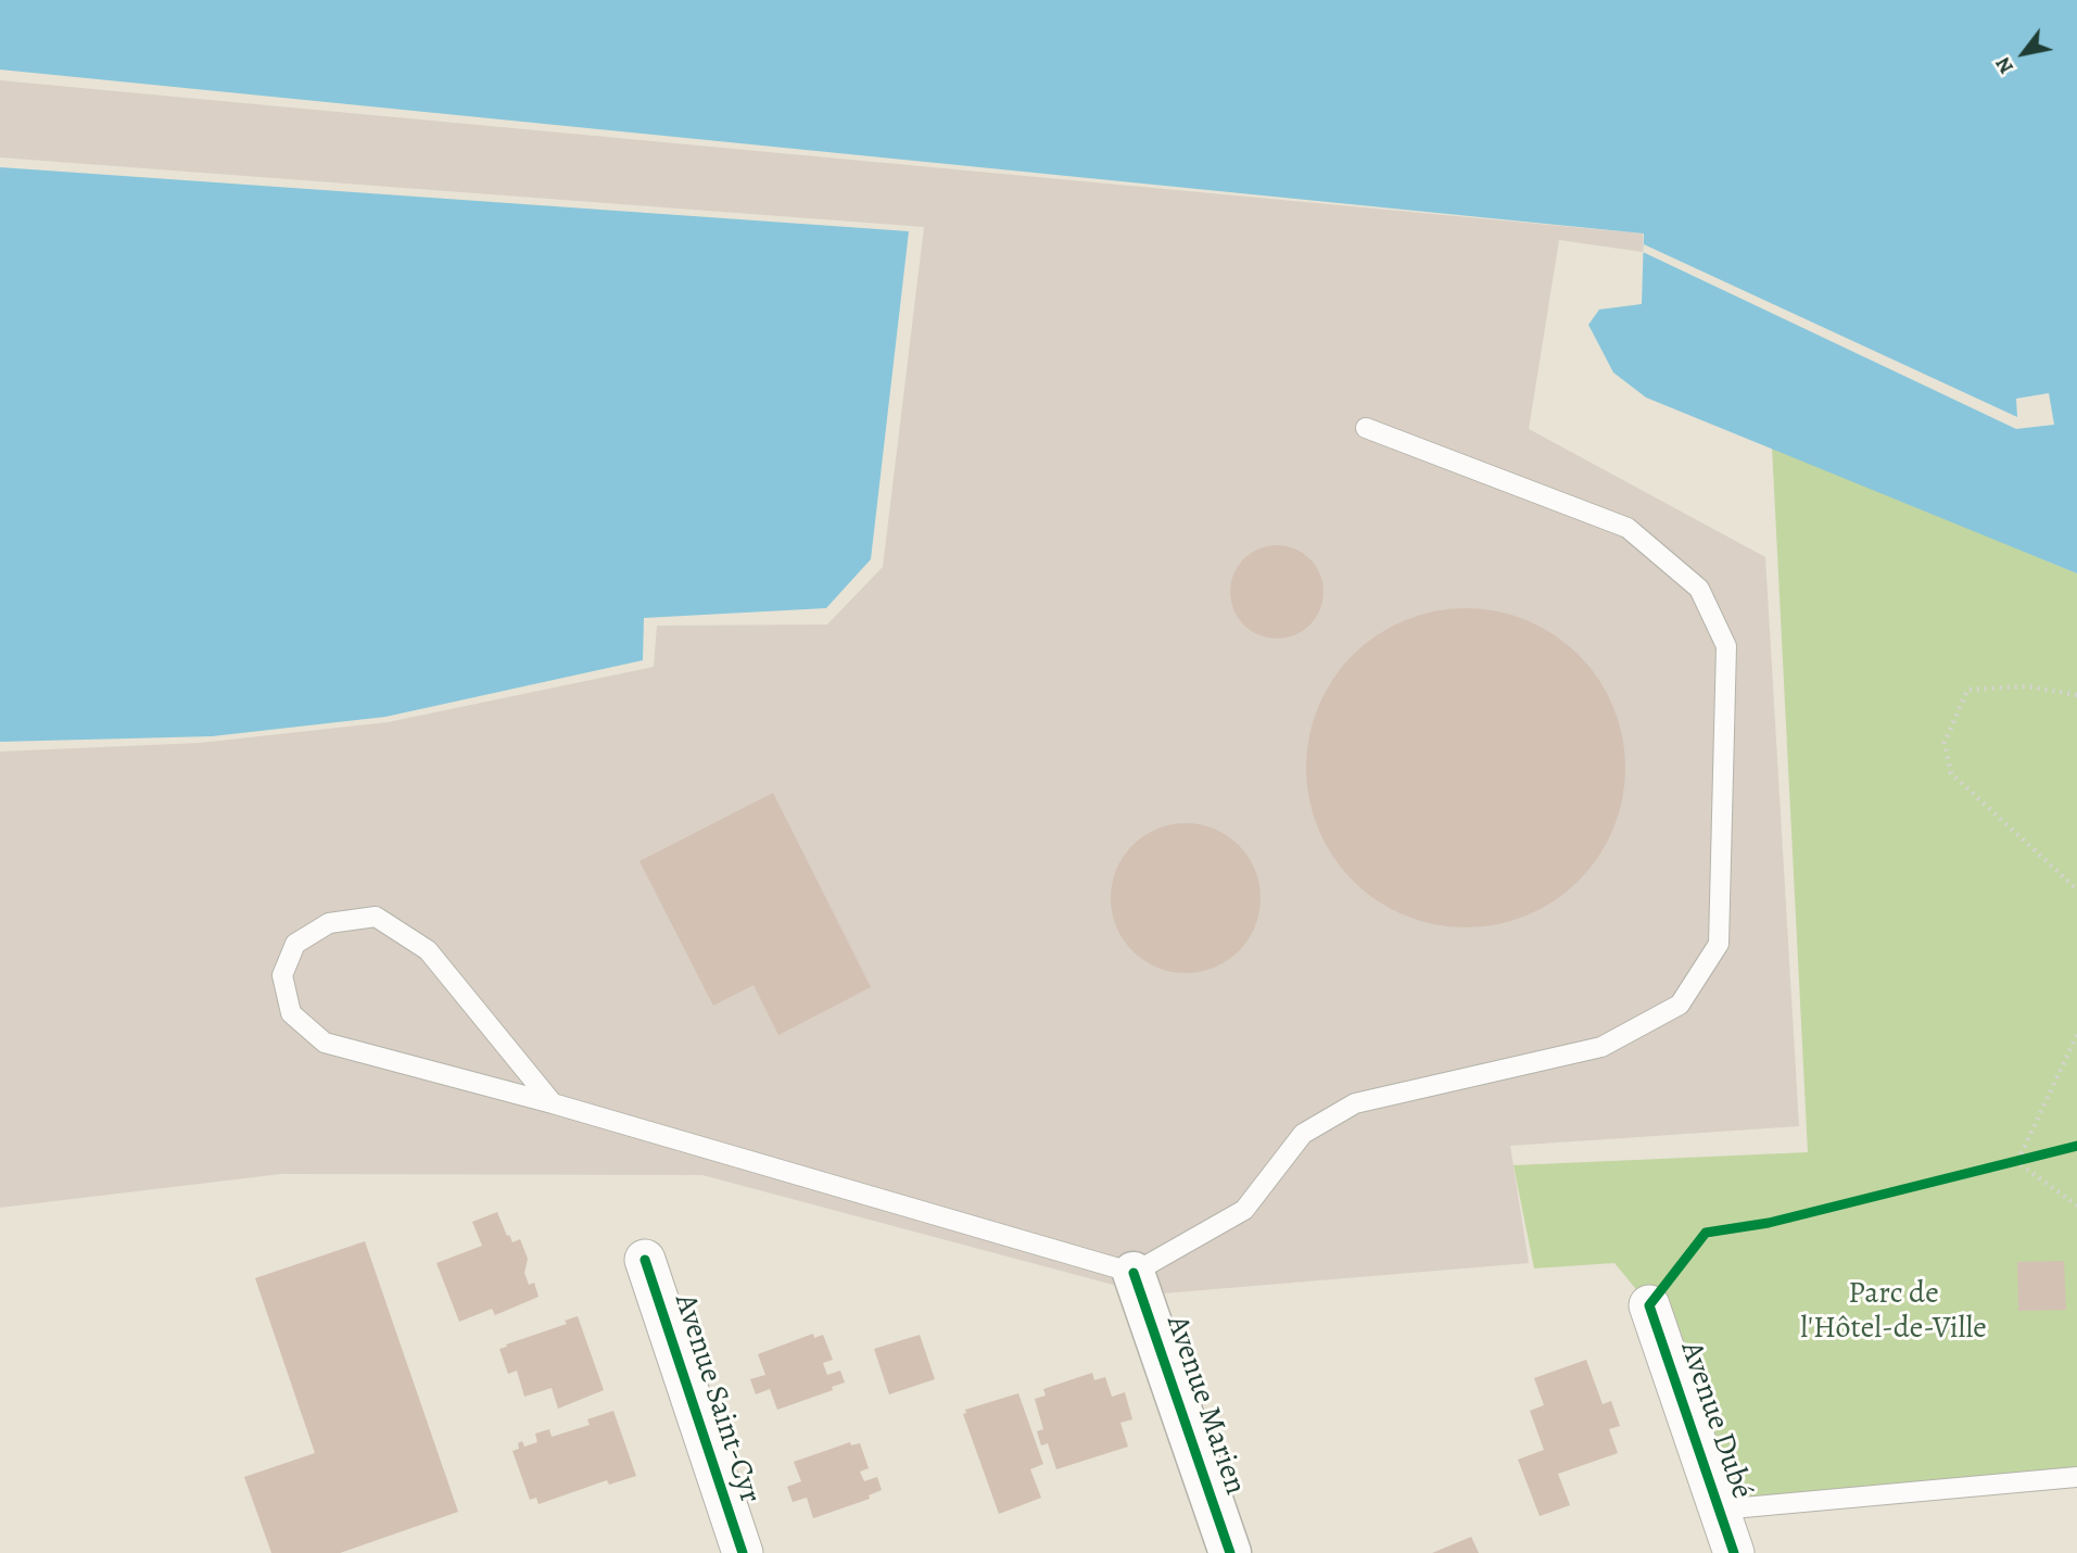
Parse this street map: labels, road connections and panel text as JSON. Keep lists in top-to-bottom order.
{
  "streets": {
    "street": ["Avenue Saint-Cyr", "Avenue Marien", "Avenue Dubé"]
  },
  "parks": ["Parc de l'Hôtel-de-Ville"],
  "north": "bottom left"
}
